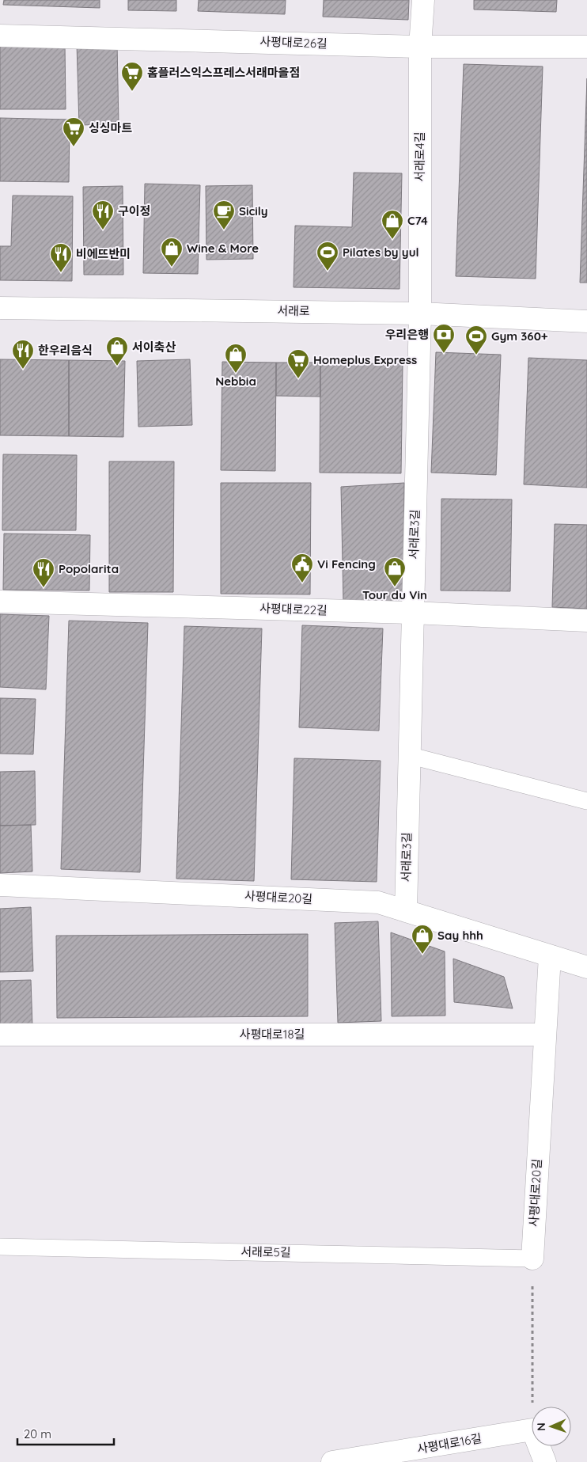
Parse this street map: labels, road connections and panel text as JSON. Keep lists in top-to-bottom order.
{
  "streets": {
    "street": [
      "사평대로26길",
      "서래로4길",
      "서래로",
      "서래로3길",
      "사평대로22길",
      "사평대로20길",
      "사평대로18길",
      "사평대로16길"
    ],
    "lane": ["서래로5길"]
  },
  "crossings": [
    ["사평대로26길", "서래로4길"],
    ["서래로4길", "서래로"],
    ["서래로4길", "서래로3길"],
    ["서래로", "서래로3길"],
    ["서래로3길", "사평대로22길"],
    ["서래로3길", "사평대로20길"],
    ["사평대로20길", "사평대로18길"],
    ["사평대로20길", "서래로5길"]
  ],
  "places": {
    "supermarket": ["홈플러스익스프레스서래마을점", "싱싱마트", "Homeplus Express"],
    "restaurant": [
      "구이정",
      "비에뜨반미",
      "한우리음식",
      "Popolarita"
    ],
    "cafe": ["Sicily"],
    "shop": [
      "C74",
      "Wine & More",
      "서이축산",
      "Nebbia",
      "Tour du Vin",
      "Say hhh"
    ],
    "sports": ["Pilates by yul", "Gym 360+"],
    "bank": ["우리은행"],
    "public building": ["Vi Fencing"]
  },
  "scale_bar": "20 m",
  "north": "left"
}
